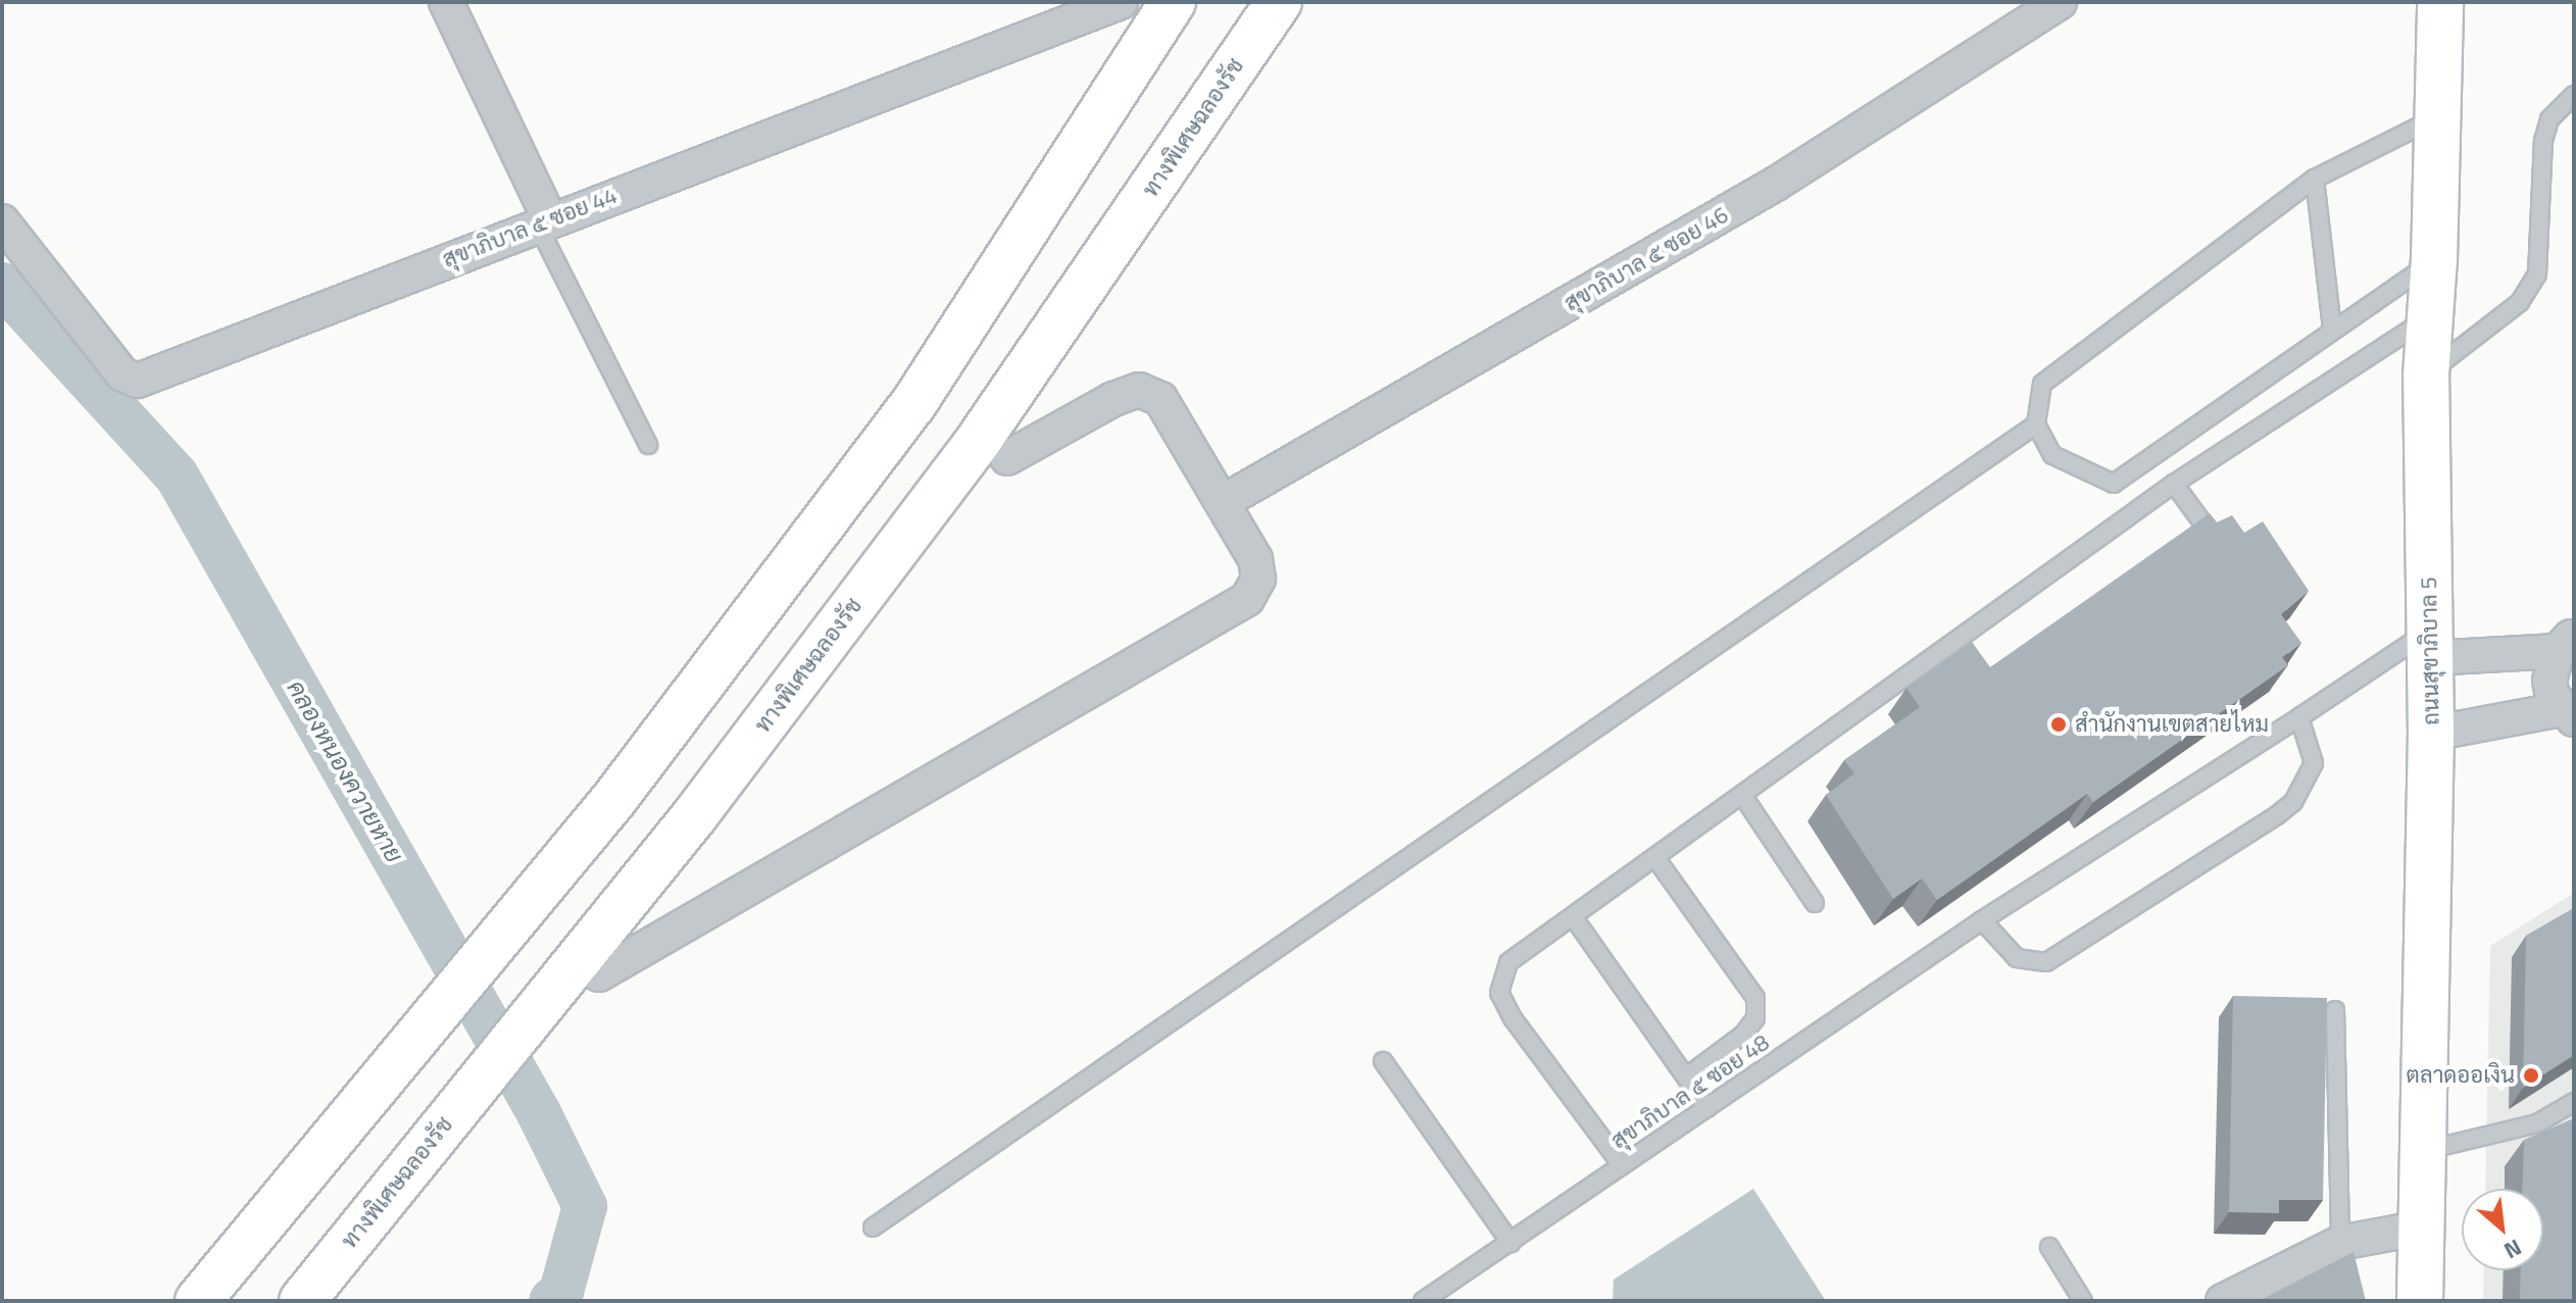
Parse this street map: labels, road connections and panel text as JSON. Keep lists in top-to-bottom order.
{
  "streets": {
    "main road": ["ทางพิเศษฉลองรัช", "ถนนสุขาภิบาล 5"],
    "street": ["สุขาภิบาล ๕ ซอย 44", "สุขาภิบาล ๕ ซอย 46"],
    "lane": ["สุขาภิบาล ๕ ซอย 48"]
  },
  "crossings": [
    ["ถนนสุขาภิบาล 5", "สุขาภิบาล ๕ ซอย 48"]
  ],
  "water": ["คลองหนองควายหาย"],
  "places": ["สำนักงานเขตสายไหม", "ตลาดออเงิน"],
  "north": "bottom right"
}
